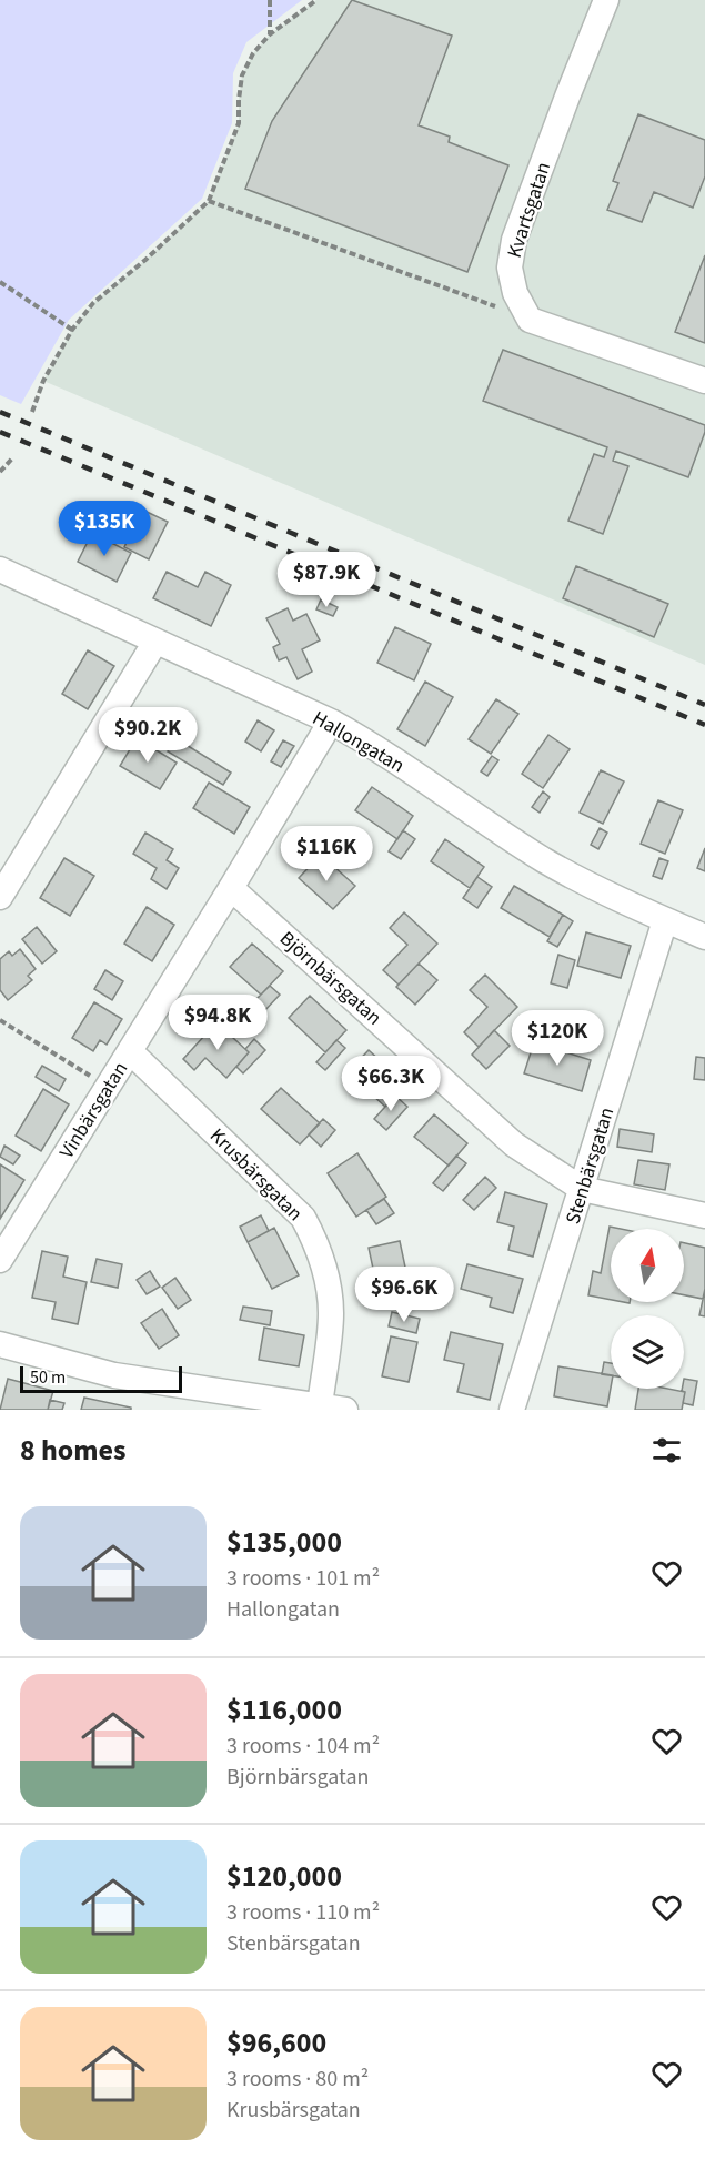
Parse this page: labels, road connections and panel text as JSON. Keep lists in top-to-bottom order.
{
  "streets": {
    "street": [
      "Kvartsgatan",
      "Hallongatan",
      "Björnbärsgatan",
      "Vinbärsgatan",
      "Stenbärsgatan",
      "Krusbärsgatan"
    ]
  },
  "crossings": [
    ["Hallongatan", "Vinbärsgatan"],
    ["Hallongatan", "Stenbärsgatan"],
    ["Björnbärsgatan", "Vinbärsgatan"],
    ["Björnbärsgatan", "Stenbärsgatan"],
    ["Vinbärsgatan", "Krusbärsgatan"]
  ],
  "scale_bar": "50 m",
  "north": "top",
  "page": {
    "price": [
      "$135K",
      "$87.9K",
      "$90.2K",
      "$116K",
      "$94.8K",
      "$120K",
      "$66.3K",
      "$96.6K"
    ],
    "scale": "50 m",
    "heading": "8 homes",
    "list": [
      {
        "name": "$135,000",
        "note": "3 rooms · 101 m² · Hallongatan"
      },
      {
        "name": "$116,000",
        "note": "3 rooms · 104 m² · Björnbärsgatan"
      },
      {
        "name": "$120,000",
        "note": "3 rooms · 110 m² · Stenbärsgatan"
      },
      {
        "name": "$96,600",
        "note": "3 rooms · 80 m² · Krusbärsgatan"
      }
    ]
  }
}
